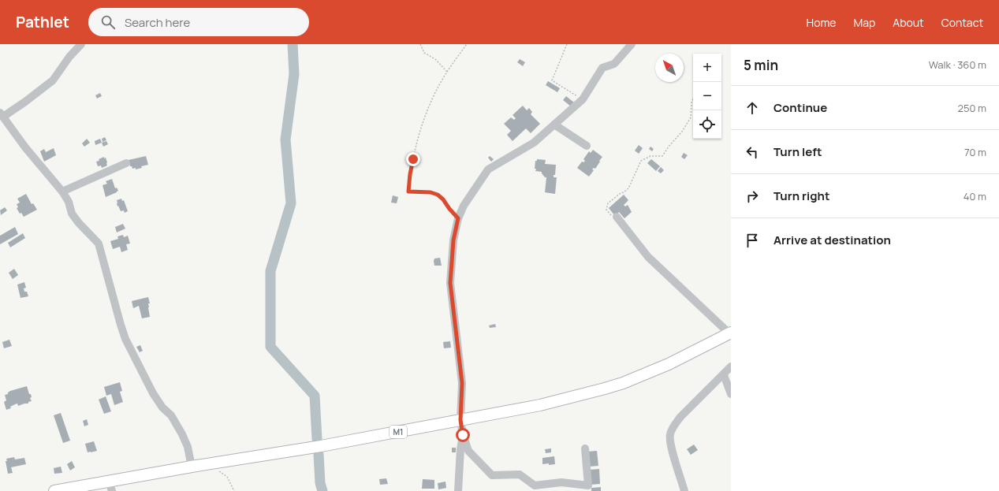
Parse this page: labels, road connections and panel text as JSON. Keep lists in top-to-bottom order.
{
  "streets": {
    "highway": ["M1"]
  },
  "north": "top left",
  "page": {
    "header": "Pathlet",
    "search": "Search here",
    "nav": [
      "Home",
      "Map",
      "About",
      "Contact"
    ],
    "heading": ["5 min", "Walk · 360 m"],
    "map_buttons": ["+", "−"],
    "list": [
      ["Continue", "250 m"],
      ["Turn left", "70 m"],
      ["Turn right", "40 m"],
      "Arrive at destination"
    ]
  }
}
